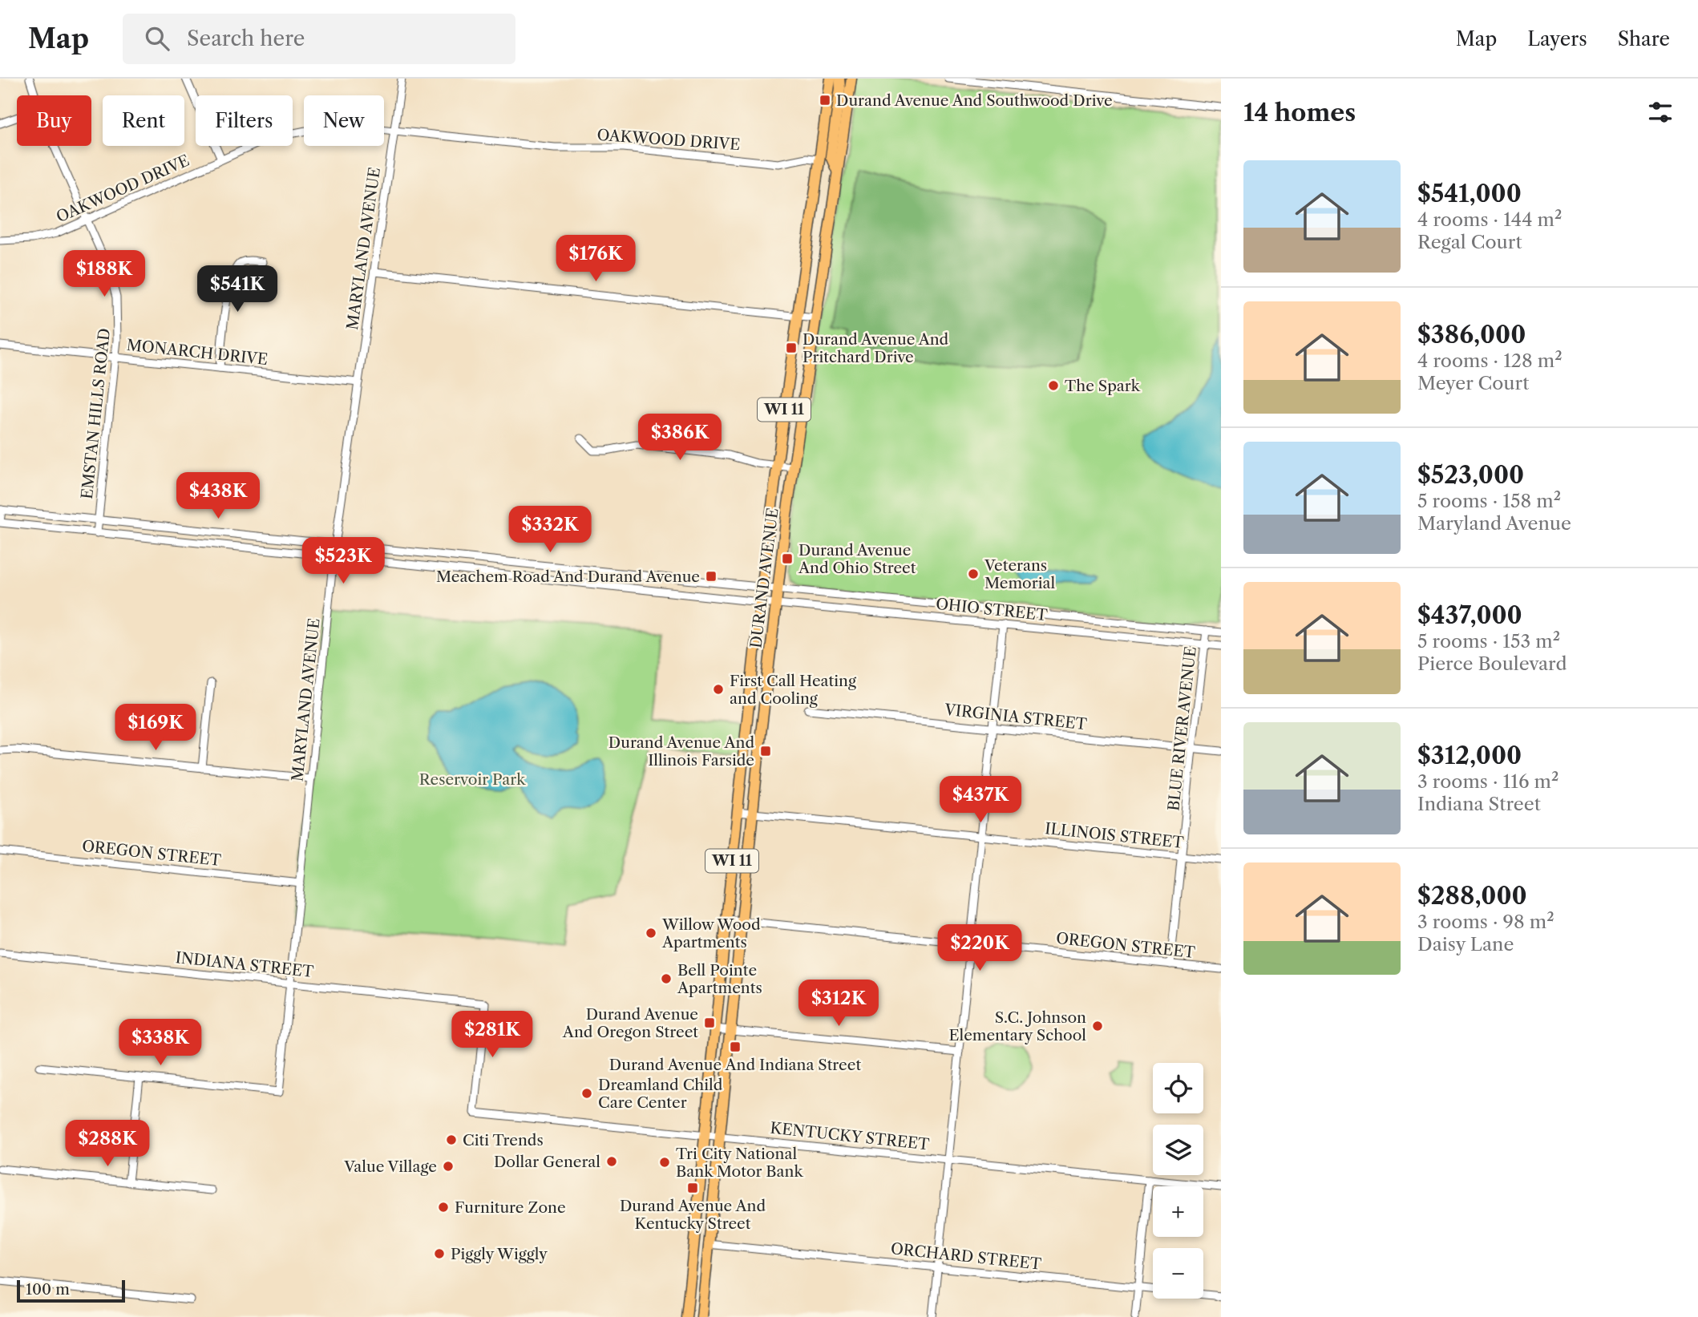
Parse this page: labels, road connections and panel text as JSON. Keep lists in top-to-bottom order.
{
  "streets": {
    "main road": ["WI 11", "DURAND AVENUE"],
    "street": [
      "OAKWOOD DRIVE",
      "MARYLAND AVENUE",
      "MONARCH DRIVE",
      "EMSTAN HILLS ROAD",
      "OHIO STREET",
      "VIRGINIA STREET",
      "BLUE RIVER AVENUE",
      "ILLINOIS STREET",
      "OREGON STREET",
      "INDIANA STREET",
      "KENTUCKY STREET",
      "ORCHARD STREET"
    ]
  },
  "crossings": [
    ["OAKWOOD DRIVE", "MARYLAND AVENUE"],
    ["OAKWOOD DRIVE", "EMSTAN HILLS ROAD"],
    ["OAKWOOD DRIVE", "DURAND AVENUE"],
    ["MARYLAND AVENUE", "MONARCH DRIVE"],
    ["MARYLAND AVENUE", "OHIO STREET"],
    ["MARYLAND AVENUE", "OREGON STREET"],
    ["MARYLAND AVENUE", "INDIANA STREET"],
    ["MONARCH DRIVE", "EMSTAN HILLS ROAD"],
    ["EMSTAN HILLS ROAD", "OHIO STREET"],
    ["DURAND AVENUE", "OHIO STREET"],
    ["DURAND AVENUE", "ILLINOIS STREET"],
    ["DURAND AVENUE", "OREGON STREET"],
    ["DURAND AVENUE", "KENTUCKY STREET"],
    ["DURAND AVENUE", "ORCHARD STREET"],
    ["OHIO STREET", "BLUE RIVER AVENUE"],
    ["VIRGINIA STREET", "BLUE RIVER AVENUE"],
    ["BLUE RIVER AVENUE", "ILLINOIS STREET"],
    ["BLUE RIVER AVENUE", "OREGON STREET"],
    ["INDIANA STREET", "KENTUCKY STREET"]
  ],
  "parks": ["Reservoir Park"],
  "places": {
    "transit": [
      "Durand Avenue And Southwood Drive",
      "Durand Avenue And Pritchard Drive",
      "Durand Avenue And Ohio Street",
      "Meachem Road And Durand Avenue",
      "Durand Avenue And Illinois Farside",
      "Durand Avenue And Oregon Street",
      "Durand Avenue And Indiana Street",
      "Durand Avenue And Kentucky Street"
    ],
    "other": [
      "The Spark",
      "Veterans Memorial",
      "First Call Heating and Cooling",
      "Willow Wood Apartments",
      "Bell Pointe Apartments",
      "S.C. Johnson Elementary School",
      "Dreamland Child Care Center",
      "Citi Trends",
      "Dollar General",
      "Tri City National Bank Motor Bank",
      "Value Village",
      "Furniture Zone",
      "Piggly Wiggly"
    ]
  },
  "scale_bar": "100 m",
  "page": {
    "header": "Map",
    "search": "Search here",
    "nav": ["Map", "Layers", "Share"],
    "heading": "14 homes",
    "chip": [
      "Buy",
      "Rent",
      "Filters",
      "New"
    ],
    "list": [
      {
        "name": "$541,000",
        "note": "4 rooms · 144 m² · Regal Court"
      },
      {
        "name": "$386,000",
        "note": "4 rooms · 128 m² · Meyer Court"
      },
      {
        "name": "$523,000",
        "note": "5 rooms · 158 m² · Maryland Avenue"
      },
      {
        "name": "$437,000",
        "note": "5 rooms · 153 m² · Pierce Boulevard"
      },
      {
        "name": "$312,000",
        "note": "3 rooms · 116 m² · Indiana Street"
      },
      {
        "name": "$288,000",
        "note": "3 rooms · 98 m² · Daisy Lane"
      }
    ],
    "price": [
      "$176K",
      "$188K",
      "$541K",
      "$386K",
      "$438K",
      "$332K",
      "$523K",
      "$169K",
      "$437K",
      "$220K",
      "$312K",
      "$281K",
      "$338K",
      "$288K"
    ],
    "map_buttons": ["+", "−"],
    "scale": "100 m"
  }
}
